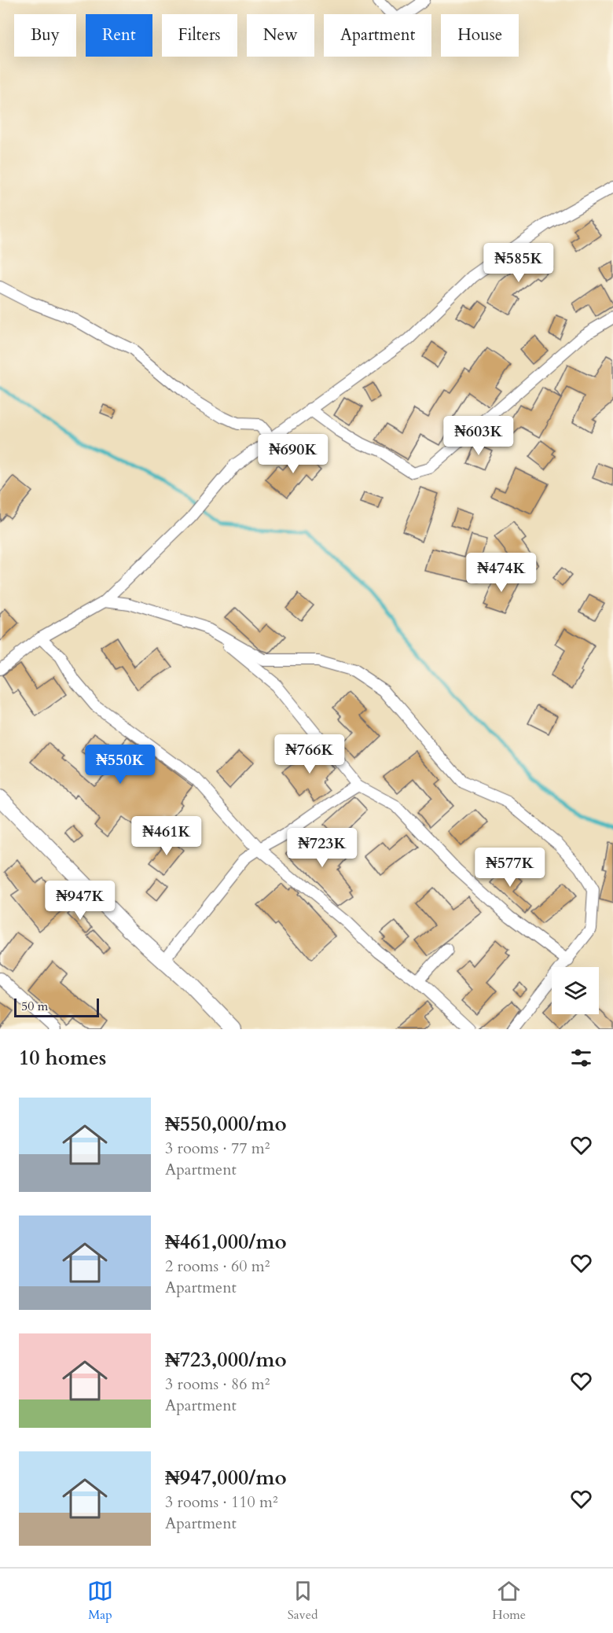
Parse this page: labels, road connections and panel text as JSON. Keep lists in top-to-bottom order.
{
  "scale_bar": "50 m",
  "page": {
    "chip": [
      "Buy",
      "Rent",
      "Filters",
      "New",
      "Apartment",
      "House"
    ],
    "price": [
      "₦585K",
      "₦603K",
      "₦690K",
      "₦474K",
      "₦766K",
      "₦550K",
      "₦461K",
      "₦723K",
      "₦577K",
      "₦947K"
    ],
    "scale": "50 m",
    "heading": "10 homes",
    "list": [
      {
        "name": "₦550,000/mo",
        "note": "3 rooms · 77 m² · Apartment"
      },
      {
        "name": "₦461,000/mo",
        "note": "2 rooms · 60 m² · Apartment"
      },
      {
        "name": "₦723,000/mo",
        "note": "3 rooms · 86 m² · Apartment"
      },
      {
        "name": "₦947,000/mo",
        "note": "3 rooms · 110 m² · Apartment"
      }
    ],
    "tabs": ["Map", "Saved", "Home"]
  }
}
